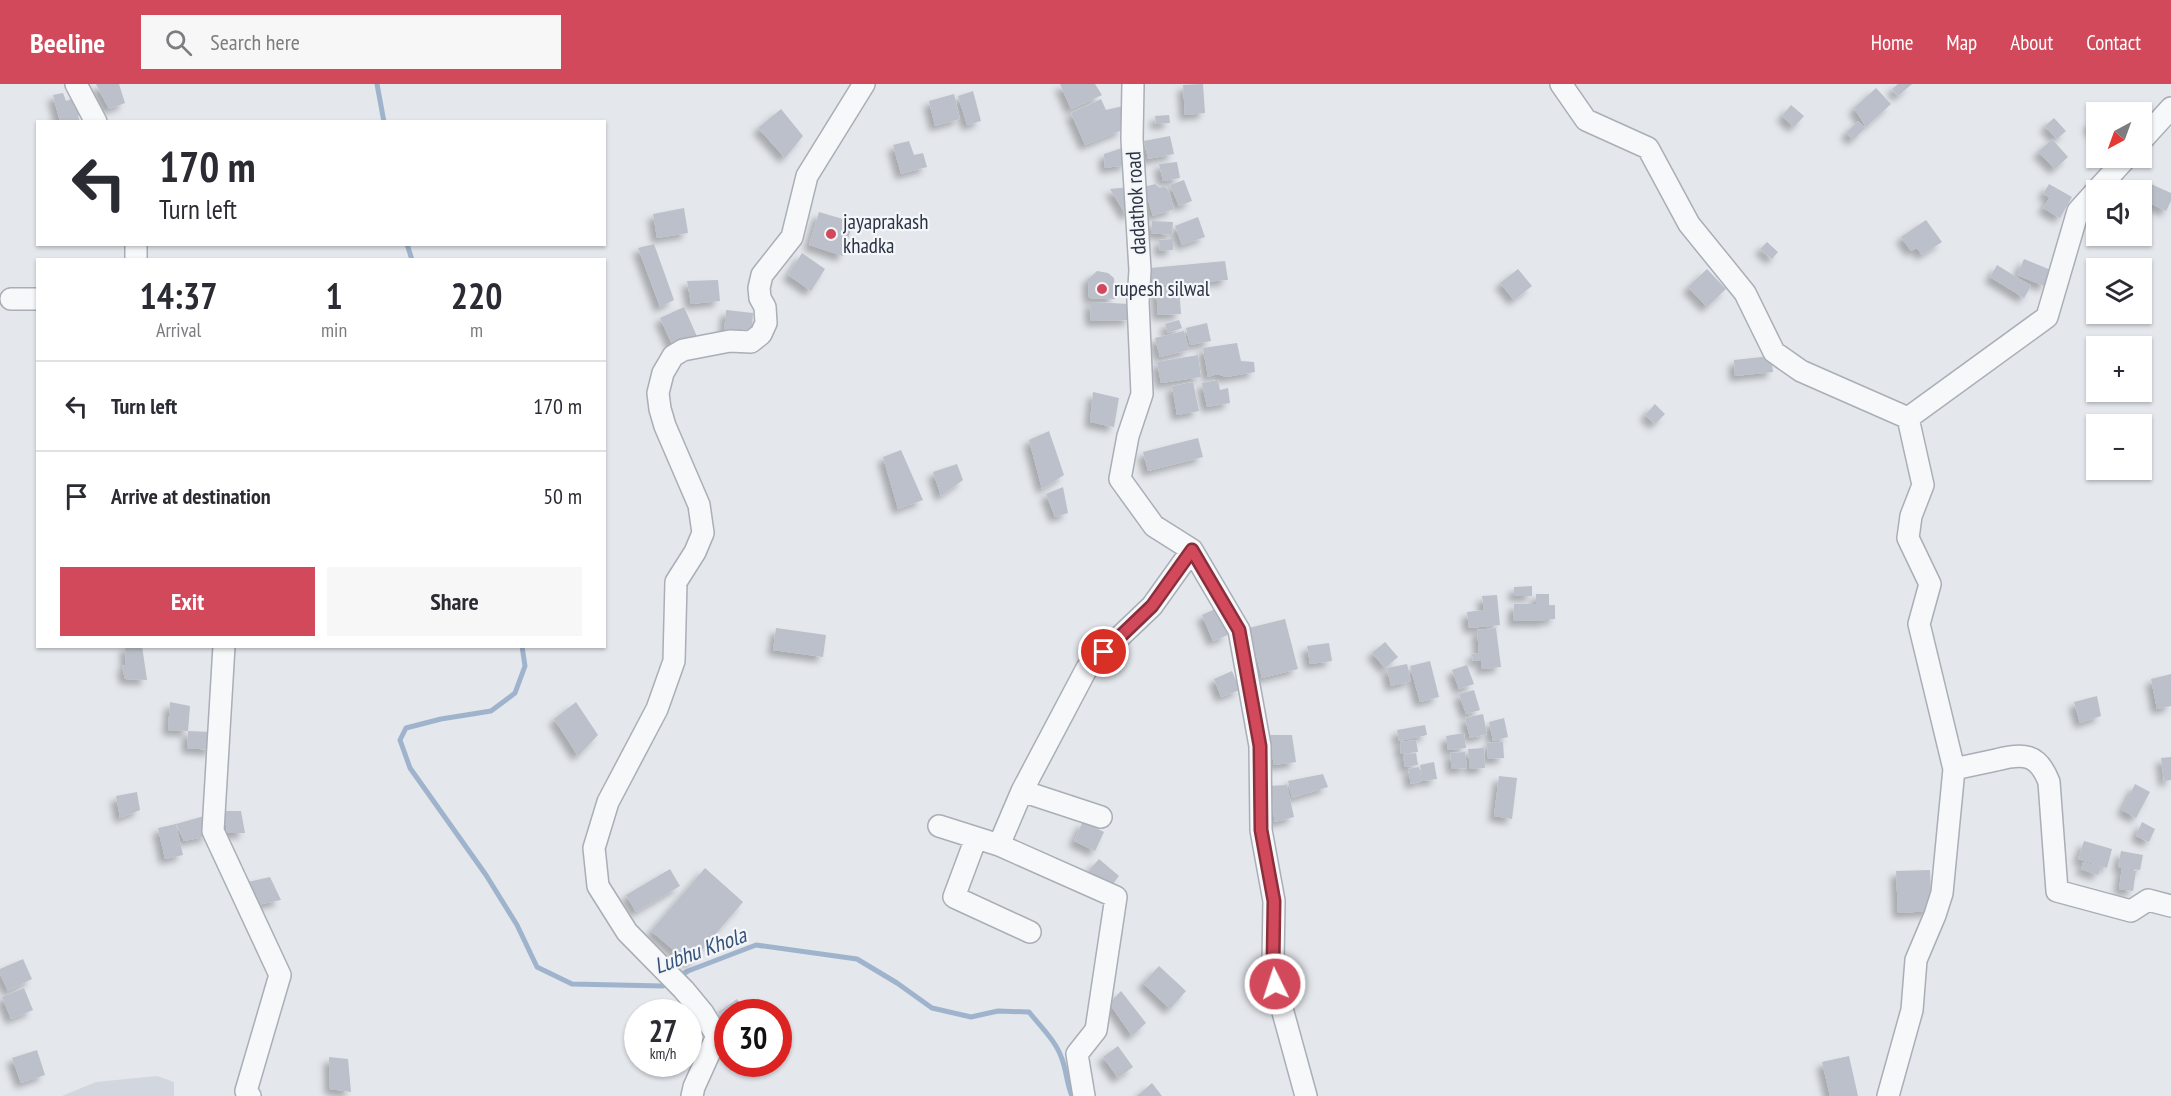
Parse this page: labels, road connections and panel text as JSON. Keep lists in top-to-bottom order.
{
  "streets": {
    "street": ["dadathok road"]
  },
  "water": ["Lubhu Khola"],
  "places": ["jayaprakash khadka", "rupesh silwal"],
  "north": "bottom left",
  "page": {
    "header": "Beeline",
    "search": "Search here",
    "nav": [
      "Home",
      "Map",
      "About",
      "Contact"
    ],
    "map_buttons": ["+", "−"],
    "turn": ["170 m", "Turn left"],
    "eta": [
      "14:37",
      "Arrival",
      "1",
      "min",
      "220",
      "m"
    ],
    "list": [
      {
        "name": "Turn left",
        "value": "170 m"
      },
      {
        "name": "Arrive at destination",
        "value": "50 m"
      }
    ],
    "buttons": ["Exit", "Share"],
    "speed": "27 km/h",
    "limit": "30"
  }
}
